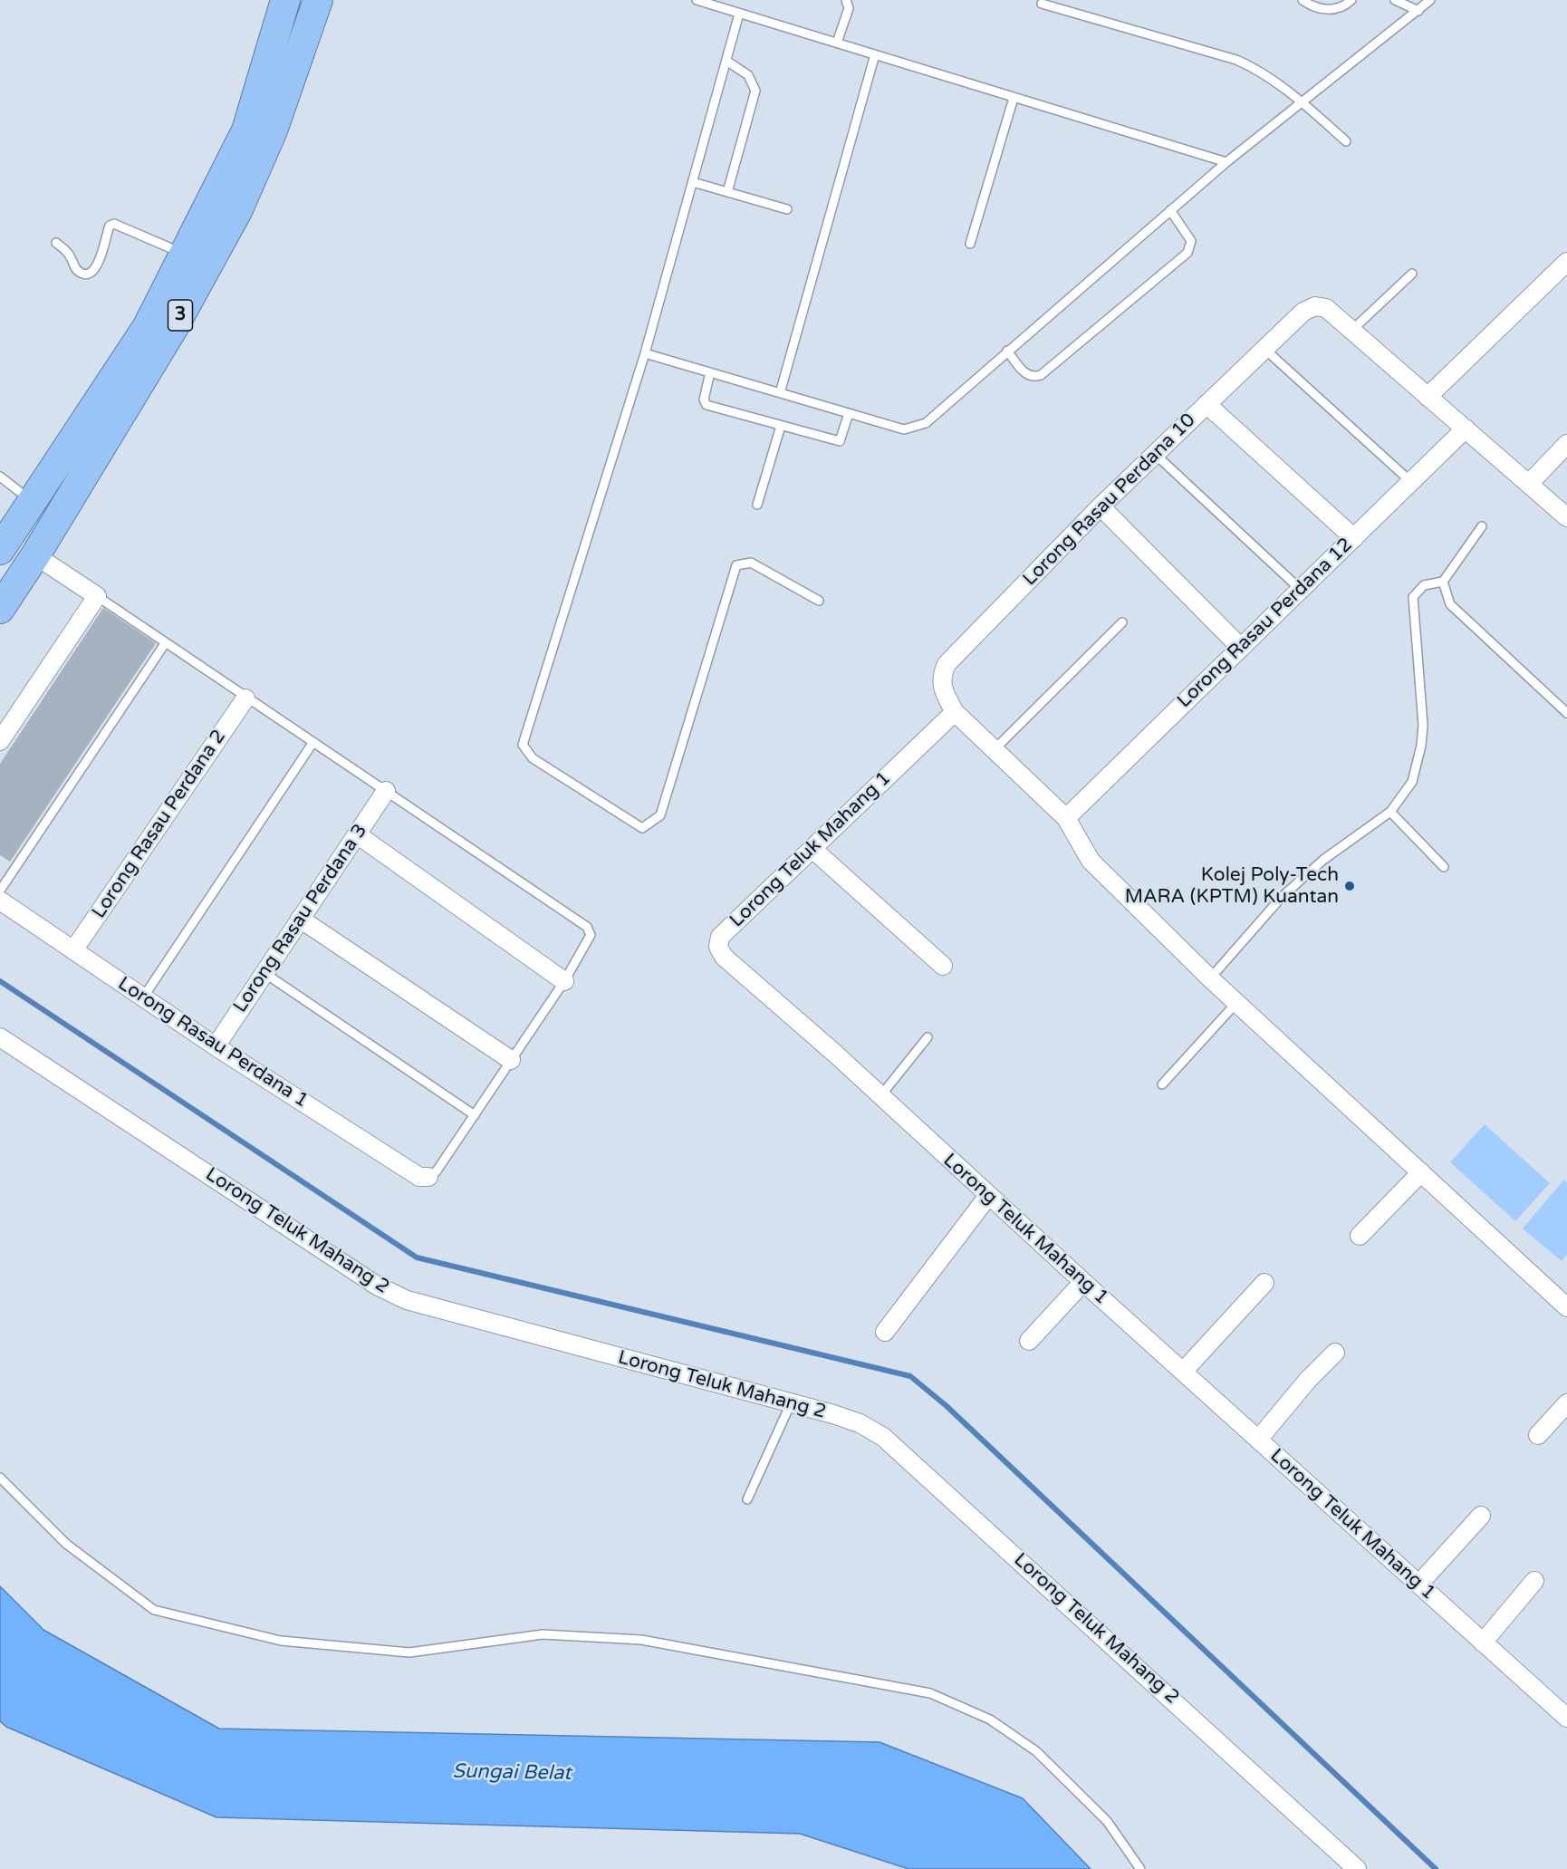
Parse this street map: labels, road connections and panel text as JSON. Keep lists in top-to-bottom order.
{
  "streets": {
    "highway": ["3"],
    "street": [
      "Lorong Rasau Perdana 10",
      "Lorong Rasau Perdana 12",
      "Lorong Rasau Perdana 2",
      "Lorong Teluk Mahang 1",
      "Lorong Rasau Perdana 3",
      "Lorong Rasau Perdana 1",
      "Lorong Teluk Mahang 2"
    ]
  },
  "crossings": [
    ["Lorong Rasau Perdana 10", "Lorong Teluk Mahang 1"],
    ["Lorong Rasau Perdana 2", "Lorong Rasau Perdana 1"],
    ["Lorong Rasau Perdana 3", "Lorong Rasau Perdana 1"]
  ],
  "water": ["Sungai Belat"],
  "places": ["Kolej Poly-Tech MARA (KPTM) Kuantan"]
}
